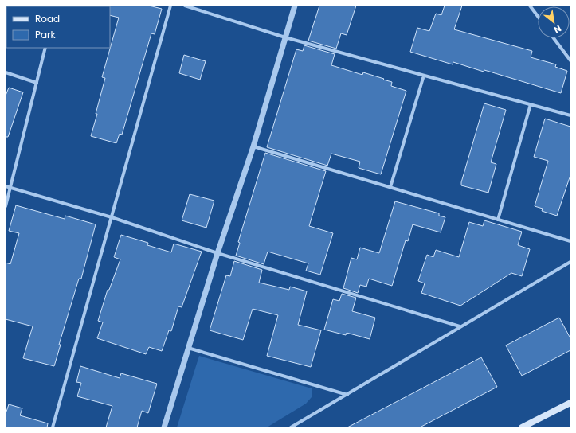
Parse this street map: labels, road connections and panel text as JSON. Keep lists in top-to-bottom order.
{
  "legend": ["Road", "Park"],
  "north": "bottom right"
}
